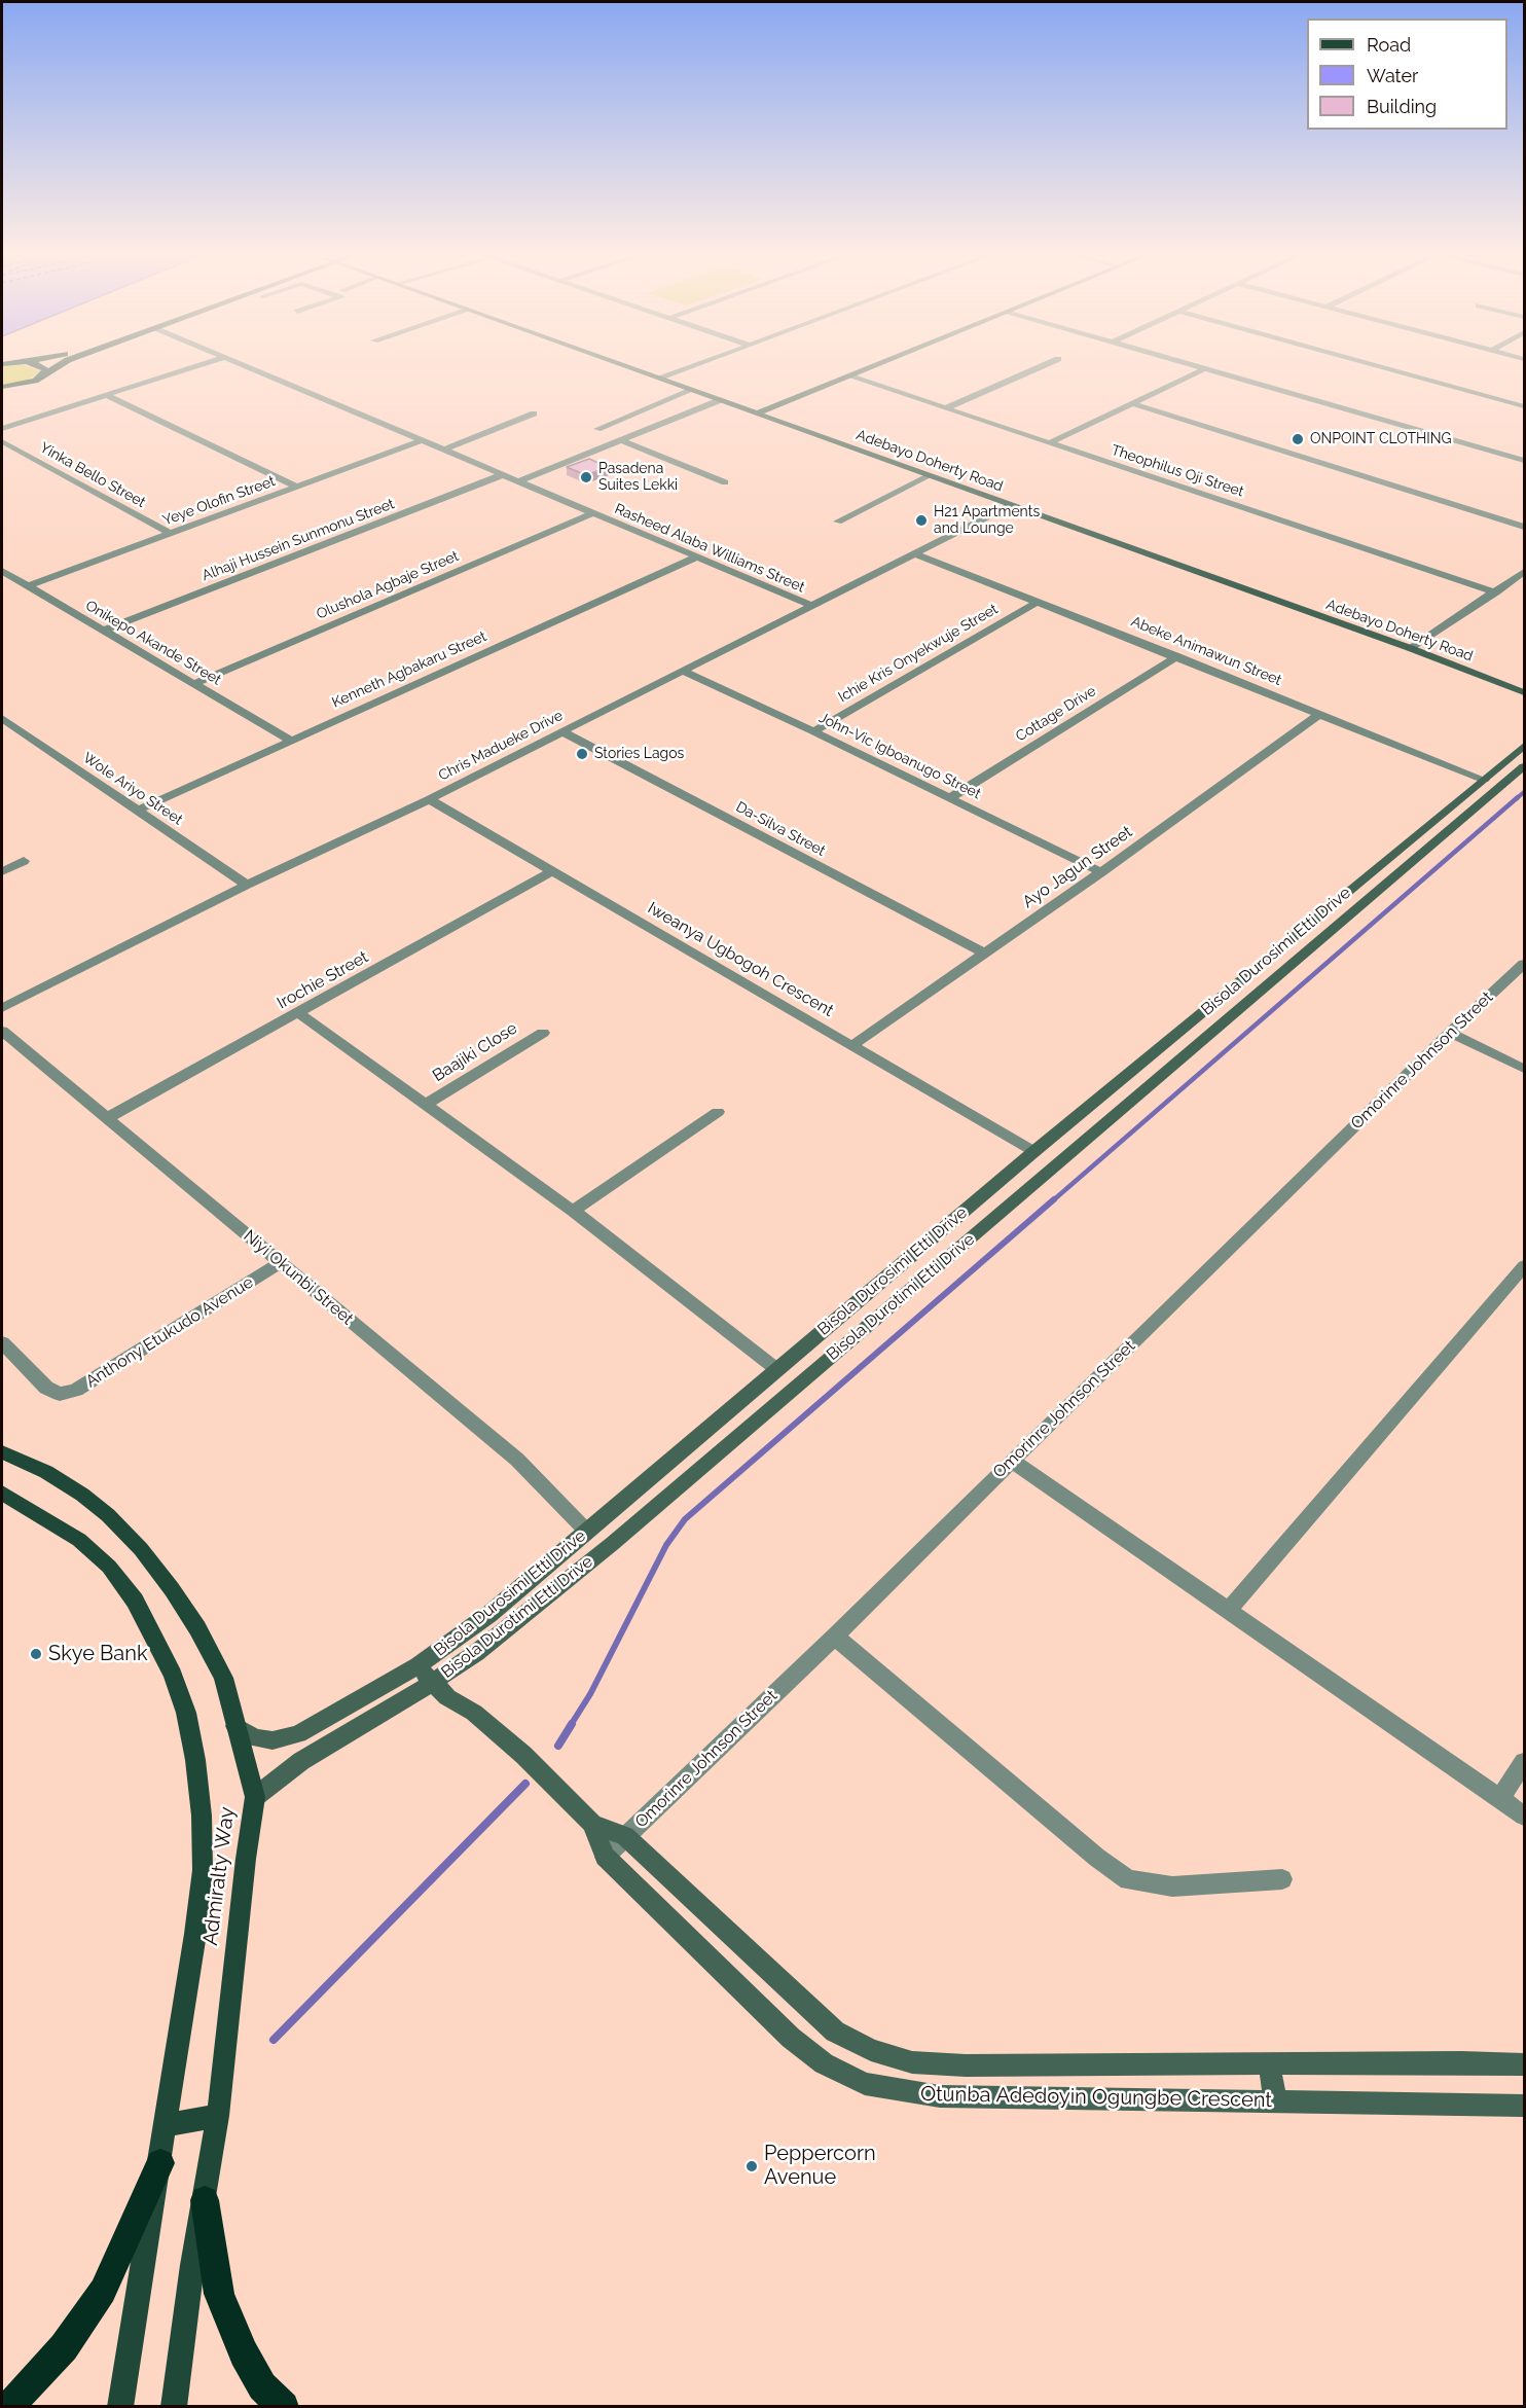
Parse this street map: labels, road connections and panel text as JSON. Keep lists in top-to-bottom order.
{
  "streets": {
    "main road": ["Admiralty Way"],
    "street": [
      "Adebayo Doherty Road",
      "Theophilus Oji Street",
      "Yinka Bello Street",
      "Yeye Olofin Street",
      "Alhaji Hussein Sunmonu Street",
      "Rasheed Alaba Williams Street",
      "Olushola Agbaje Street",
      "Onikepo Akande Street",
      "Abeke Animawun Street",
      "Ichie Kris Onyekwuje Street",
      "Kenneth Agbakaru Street",
      "Cottage Drive",
      "Chris Madueke Drive",
      "John-Vic Igboanugo Street",
      "Wole Ariyo Street",
      "Da-Silva Street",
      "Ayo Jagun Street",
      "Bisola Durosimi Etti Drive",
      "Iweanya Ugbogoh Crescent",
      "Irochie Street",
      "Baajiki Close",
      "Omorinre Johnson Street",
      "Niyi Okunbi Street",
      "Bisola Durotimi Etti Drive",
      "Anthony Etukudo Avenue",
      "Otunba Adedoyin Ogungbe Crescent"
    ]
  },
  "crossings": [
    ["Adebayo Doherty Road", "Chris Madueke Drive"],
    ["Yinka Bello Street", "Yeye Olofin Street"],
    ["Yeye Olofin Street", "Rasheed Alaba Williams Street"],
    ["Yeye Olofin Street", "Onikepo Akande Street"],
    ["Alhaji Hussein Sunmonu Street", "Rasheed Alaba Williams Street"],
    ["Alhaji Hussein Sunmonu Street", "Onikepo Akande Street"],
    ["Rasheed Alaba Williams Street", "Olushola Agbaje Street"],
    ["Rasheed Alaba Williams Street", "Kenneth Agbakaru Street"],
    ["Rasheed Alaba Williams Street", "Chris Madueke Drive"],
    ["Olushola Agbaje Street", "Onikepo Akande Street"],
    ["Onikepo Akande Street", "Kenneth Agbakaru Street"],
    ["Abeke Animawun Street", "Ichie Kris Onyekwuje Street"],
    ["Abeke Animawun Street", "Cottage Drive"],
    ["Abeke Animawun Street", "Chris Madueke Drive"],
    ["Abeke Animawun Street", "Ayo Jagun Street"],
    ["Abeke Animawun Street", "Bisola Durosimi Etti Drive"],
    ["Ichie Kris Onyekwuje Street", "John-Vic Igboanugo Street"],
    ["Kenneth Agbakaru Street", "Wole Ariyo Street"],
    ["Cottage Drive", "John-Vic Igboanugo Street"],
    ["Chris Madueke Drive", "John-Vic Igboanugo Street"],
    ["Chris Madueke Drive", "Wole Ariyo Street"],
    ["Chris Madueke Drive", "Da-Silva Street"],
    ["Chris Madueke Drive", "Iweanya Ugbogoh Crescent"],
    ["John-Vic Igboanugo Street", "Ayo Jagun Street"],
    ["Da-Silva Street", "Ayo Jagun Street"],
    ["Ayo Jagun Street", "Iweanya Ugbogoh Crescent"],
    ["Bisola Durosimi Etti Drive", "Iweanya Ugbogoh Crescent"],
    ["Bisola Durosimi Etti Drive", "Niyi Okunbi Street"],
    ["Bisola Durosimi Etti Drive", "Admiralty Way"],
    ["Bisola Durosimi Etti Drive", "Otunba Adedoyin Ogungbe Crescent"],
    ["Iweanya Ugbogoh Crescent", "Irochie Street"],
    ["Irochie Street", "Niyi Okunbi Street"],
    ["Omorinre Johnson Street", "Otunba Adedoyin Ogungbe Crescent"],
    ["Niyi Okunbi Street", "Anthony Etukudo Avenue"],
    ["Bisola Durotimi Etti Drive", "Admiralty Way"],
    ["Bisola Durotimi Etti Drive", "Otunba Adedoyin Ogungbe Crescent"]
  ],
  "places": [
    "ONPOINT CLOTHING",
    "Pasadena Suites Lekki",
    "H21 Apartments and Lounge",
    "Stories Lagos",
    "Skye Bank",
    "Peppercorn Avenue"
  ],
  "legend": ["Road", "Water", "Building"]
}
